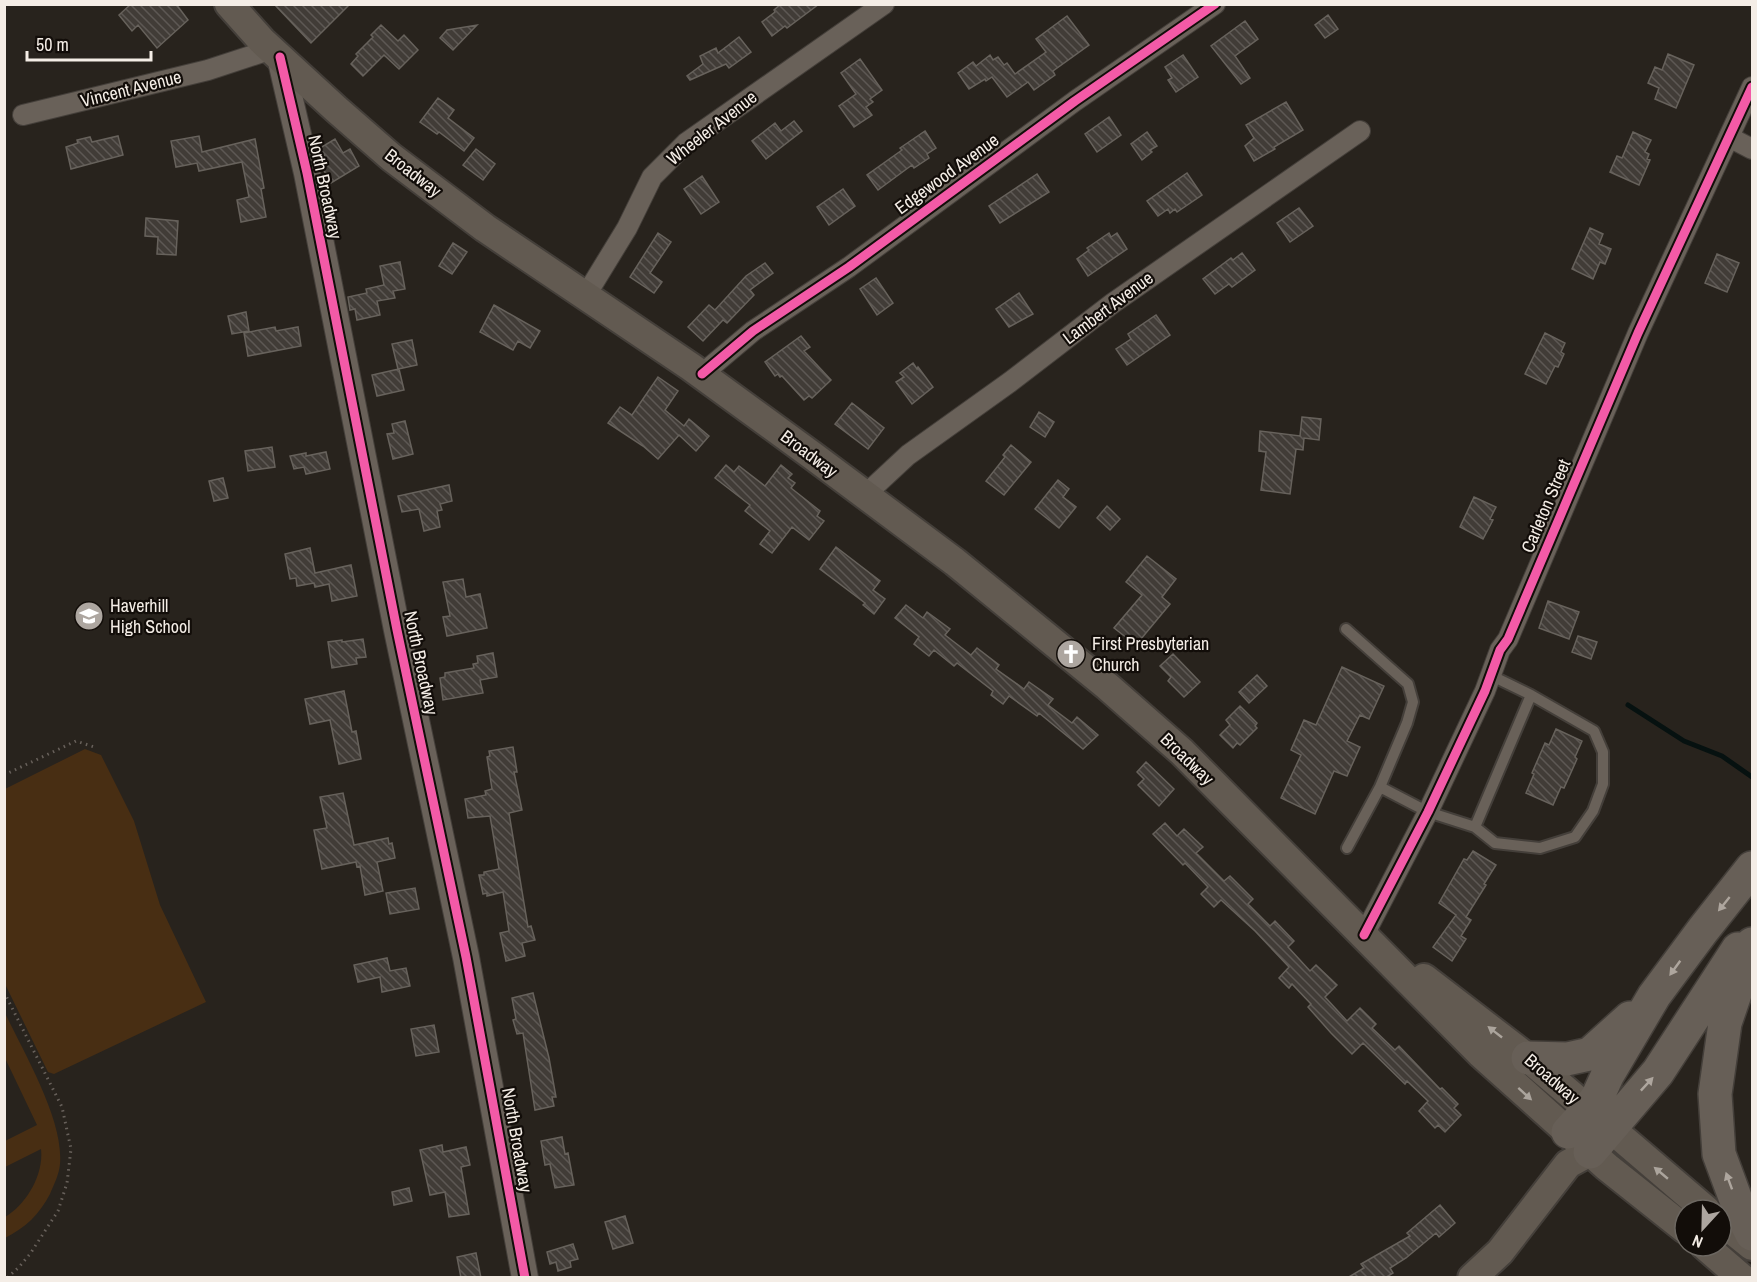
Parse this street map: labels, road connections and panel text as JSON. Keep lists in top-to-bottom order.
{
  "streets": {
    "main road": ["Broadway"],
    "street": [
      "Vincent Avenue",
      "Wheeler Avenue",
      "Edgewood Avenue",
      "North Broadway",
      "Lambert Avenue",
      "Carleton Street"
    ]
  },
  "crossings": [
    ["Vincent Avenue", "Broadway"],
    ["Vincent Avenue", "North Broadway"],
    ["Wheeler Avenue", "Broadway"],
    ["Broadway", "Edgewood Avenue"],
    ["Broadway", "North Broadway"],
    ["Broadway", "Lambert Avenue"],
    ["Broadway", "Carleton Street"]
  ],
  "places": {
    "school or university": ["Haverhill High School"],
    "church": ["First Presbyterian Church"]
  },
  "scale_bar": "50 m",
  "north": "bottom"
}
